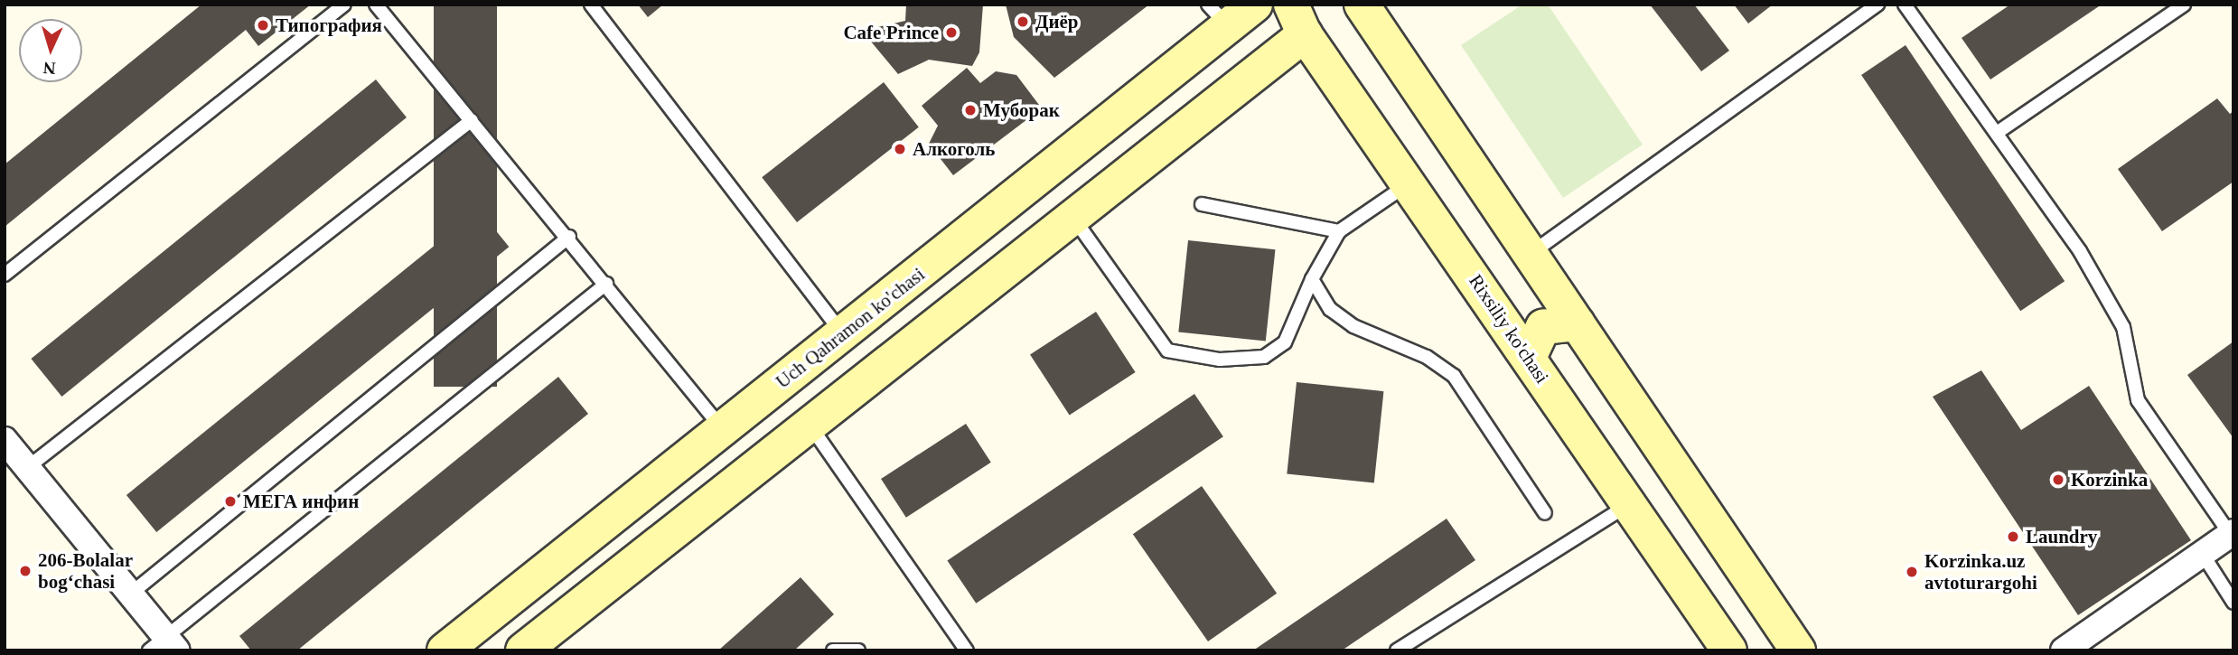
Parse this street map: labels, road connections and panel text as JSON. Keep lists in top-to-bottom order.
{
  "streets": {
    "main road": ["Uch Qahramon ko'chasi", "Rixsiliy ko'chasi"]
  },
  "places": [
    "Диёр",
    "Типография",
    "Cafe Prince",
    "Муборак",
    "Алкоголь",
    "Korzinka",
    "МЕГА инфин",
    "Laundry",
    "206-Bolalar bogʻchasi",
    "Korzinka.uz avtoturargohi"
  ],
  "north": "bottom"
}
